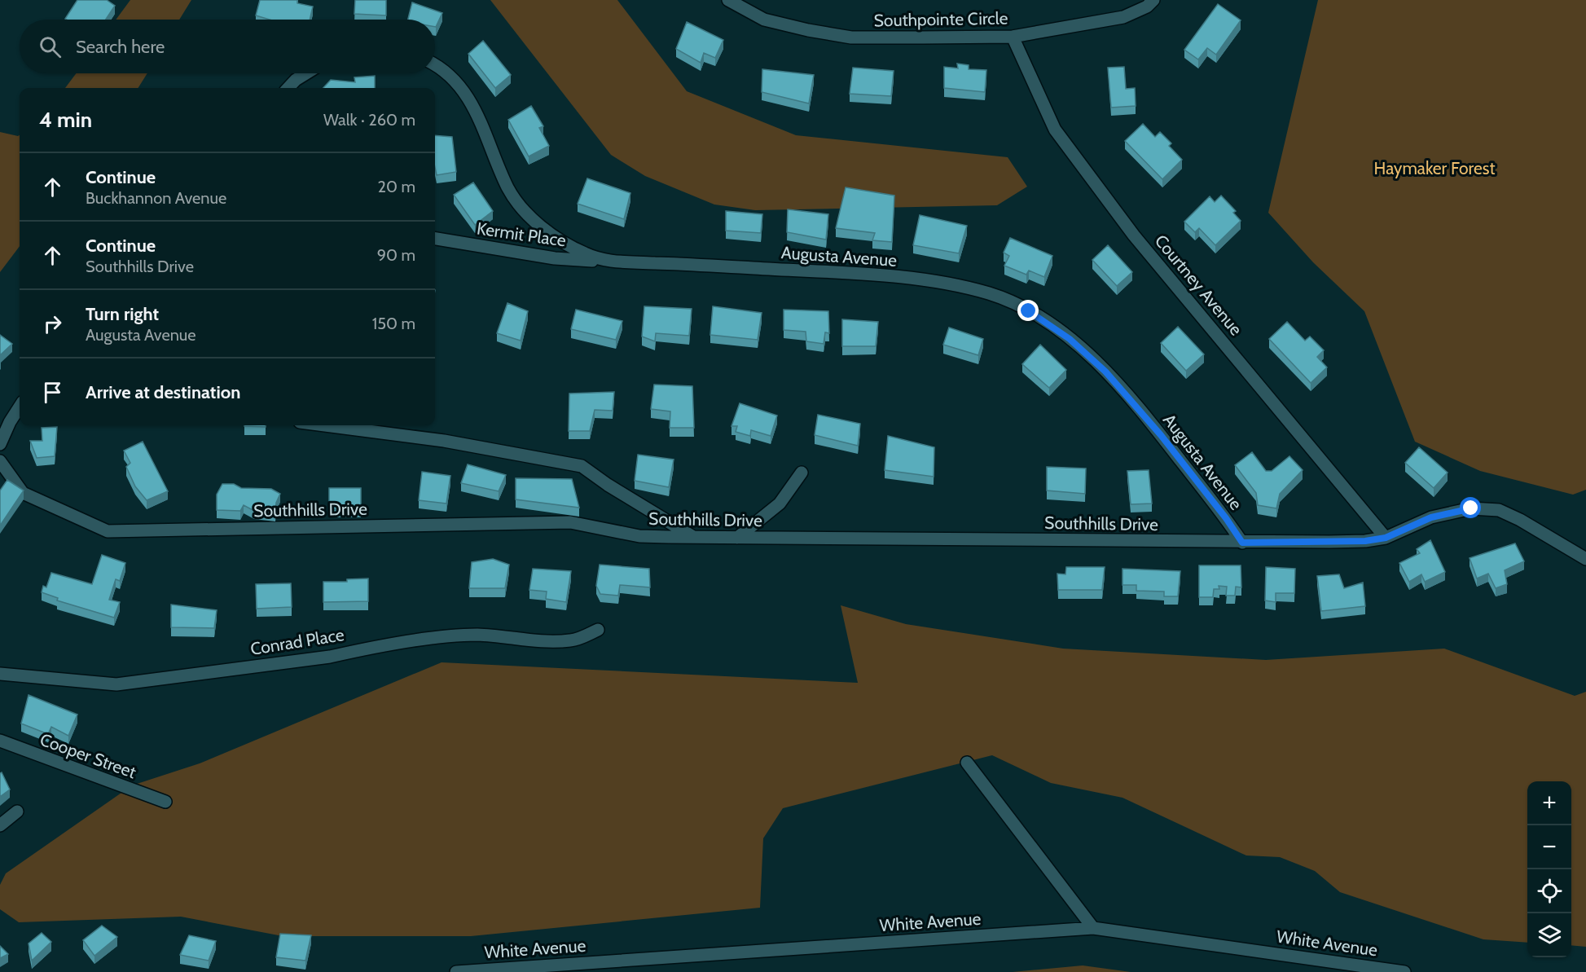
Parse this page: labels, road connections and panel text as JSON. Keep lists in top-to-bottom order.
{
  "streets": {
    "street": [
      "Southpointe Circle",
      "Kermit Place",
      "Augusta Avenue",
      "Courtney Avenue",
      "Southhills Drive",
      "Conrad Place",
      "Cooper Street",
      "White Avenue"
    ]
  },
  "crossings": [
    ["Southpointe Circle", "Courtney Avenue"],
    ["Kermit Place", "Augusta Avenue"],
    ["Augusta Avenue", "Southhills Drive"],
    ["Courtney Avenue", "Southhills Drive"]
  ],
  "parks": ["Haymaker Forest"],
  "page": {
    "search": "Search here",
    "heading": ["4 min", "Walk · 260 m"],
    "list": [
      ["Continue", "Buckhannon Avenue", "20 m"],
      ["Continue", "Southhills Drive", "90 m"],
      ["Turn right", "Augusta Avenue", "150 m"],
      "Arrive at destination"
    ],
    "map_buttons": ["+", "−"]
  }
}
